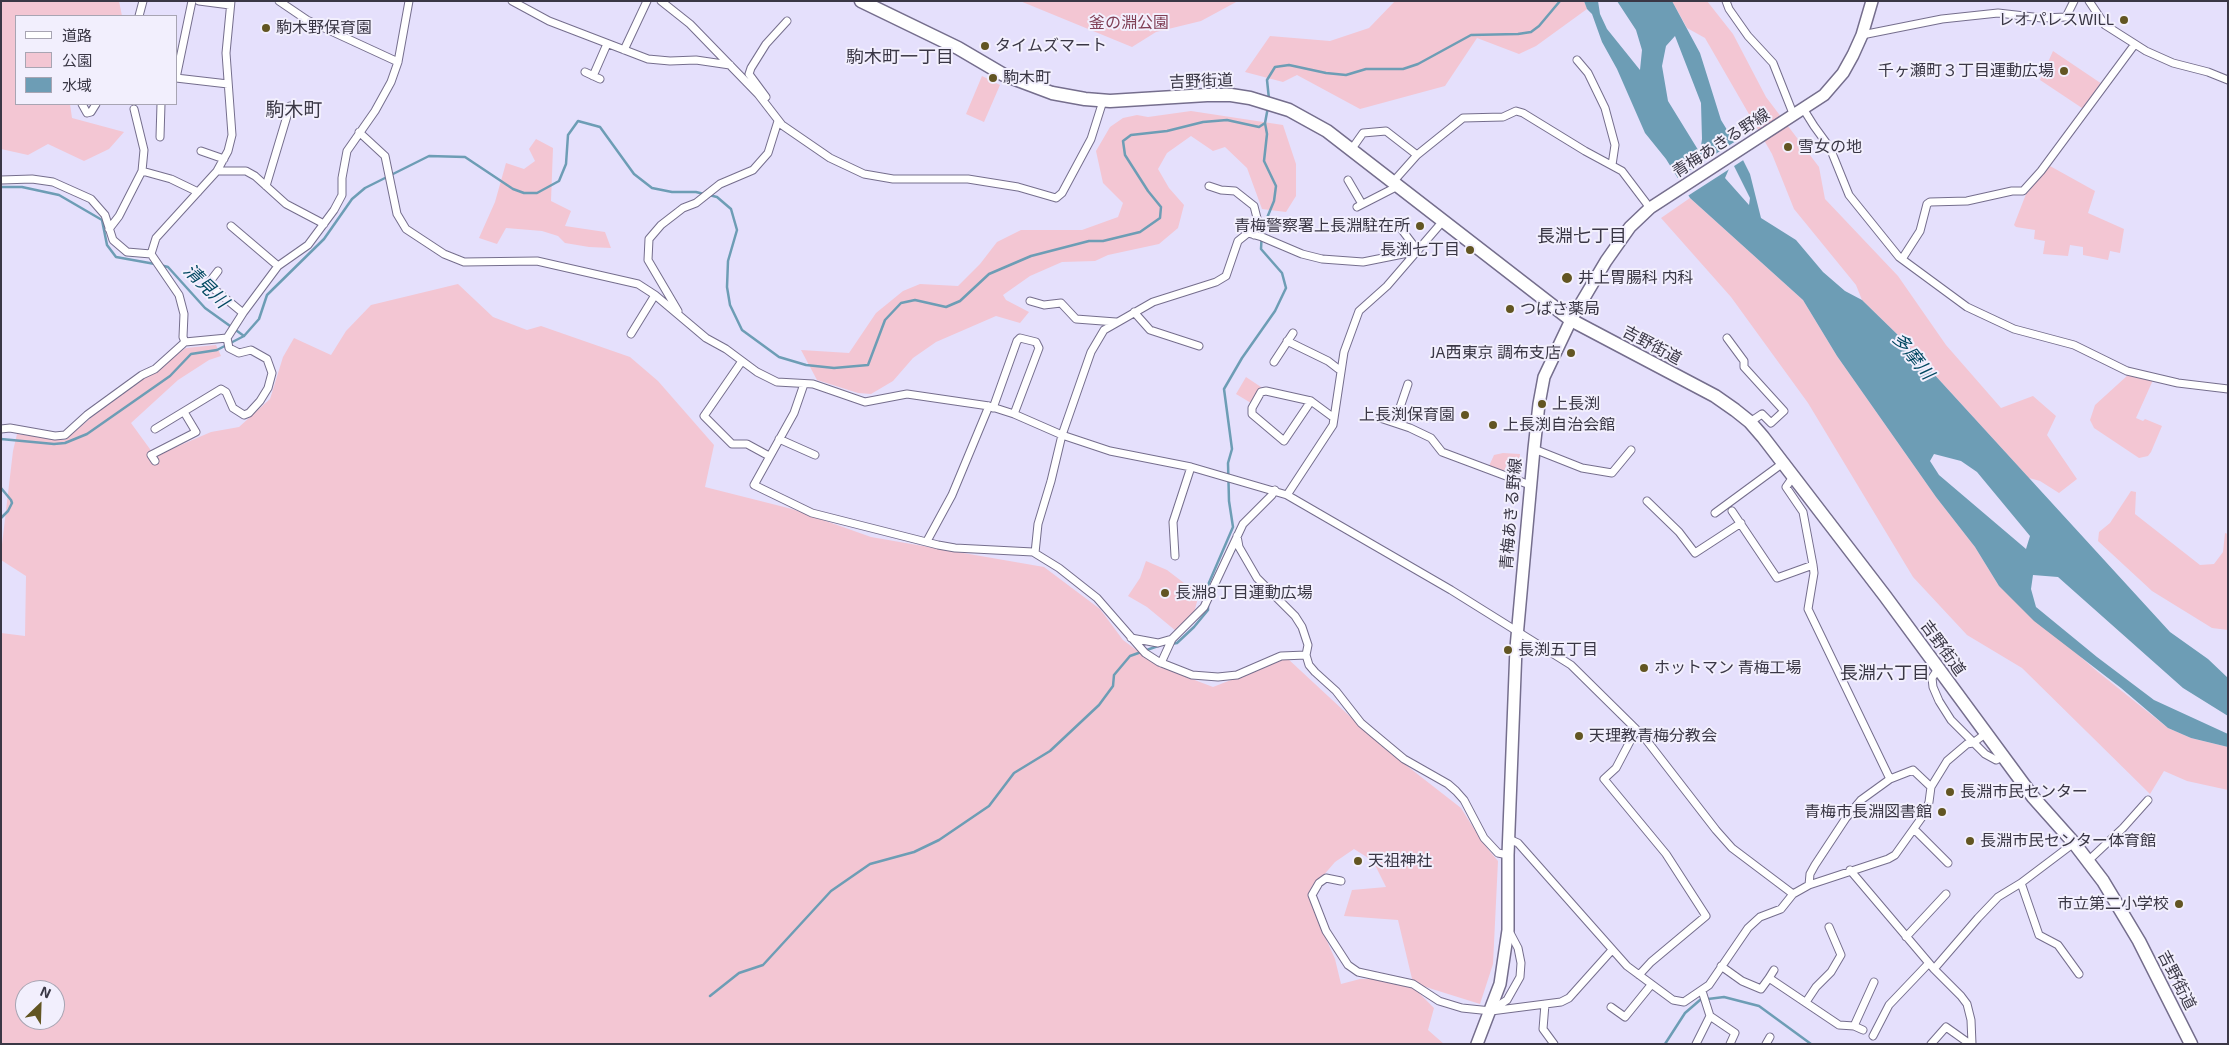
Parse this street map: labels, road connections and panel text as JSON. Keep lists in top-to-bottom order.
{
  "streets": {
    "highway": ["吉野街道"],
    "main road": ["青梅あきる野線"]
  },
  "crossings": [
    ["吉野街道", "青梅あきる野線"]
  ],
  "districts": [
    "駒木町一丁目",
    "駒木町",
    "長淵七丁目",
    "長淵六丁目"
  ],
  "water": ["清見川", "多摩川"],
  "parks": ["釜の淵公園"],
  "places": [
    "レオパレスWILL",
    "駒木野保育園",
    "タイムズマート",
    "千ヶ瀬町３丁目運動広場",
    "駒木町",
    "雪女の地",
    "青梅警察署上長淵駐在所",
    "長渕七丁目",
    "井上胃腸科 内科",
    "つばさ薬局",
    "JA西東京 調布支店",
    "上長渕",
    "上長渕保育園",
    "上長渕自治会館",
    "長淵8丁目運動広場",
    "長渕五丁目",
    "ホットマン 青梅工場",
    "天理教青梅分教会",
    "長淵市民センター",
    "青梅市長淵図書館",
    "長淵市民センター体育館",
    "天祖神社",
    "市立第二小学校"
  ],
  "legend": ["道路", "公園", "水域"],
  "north": "top right"
}
